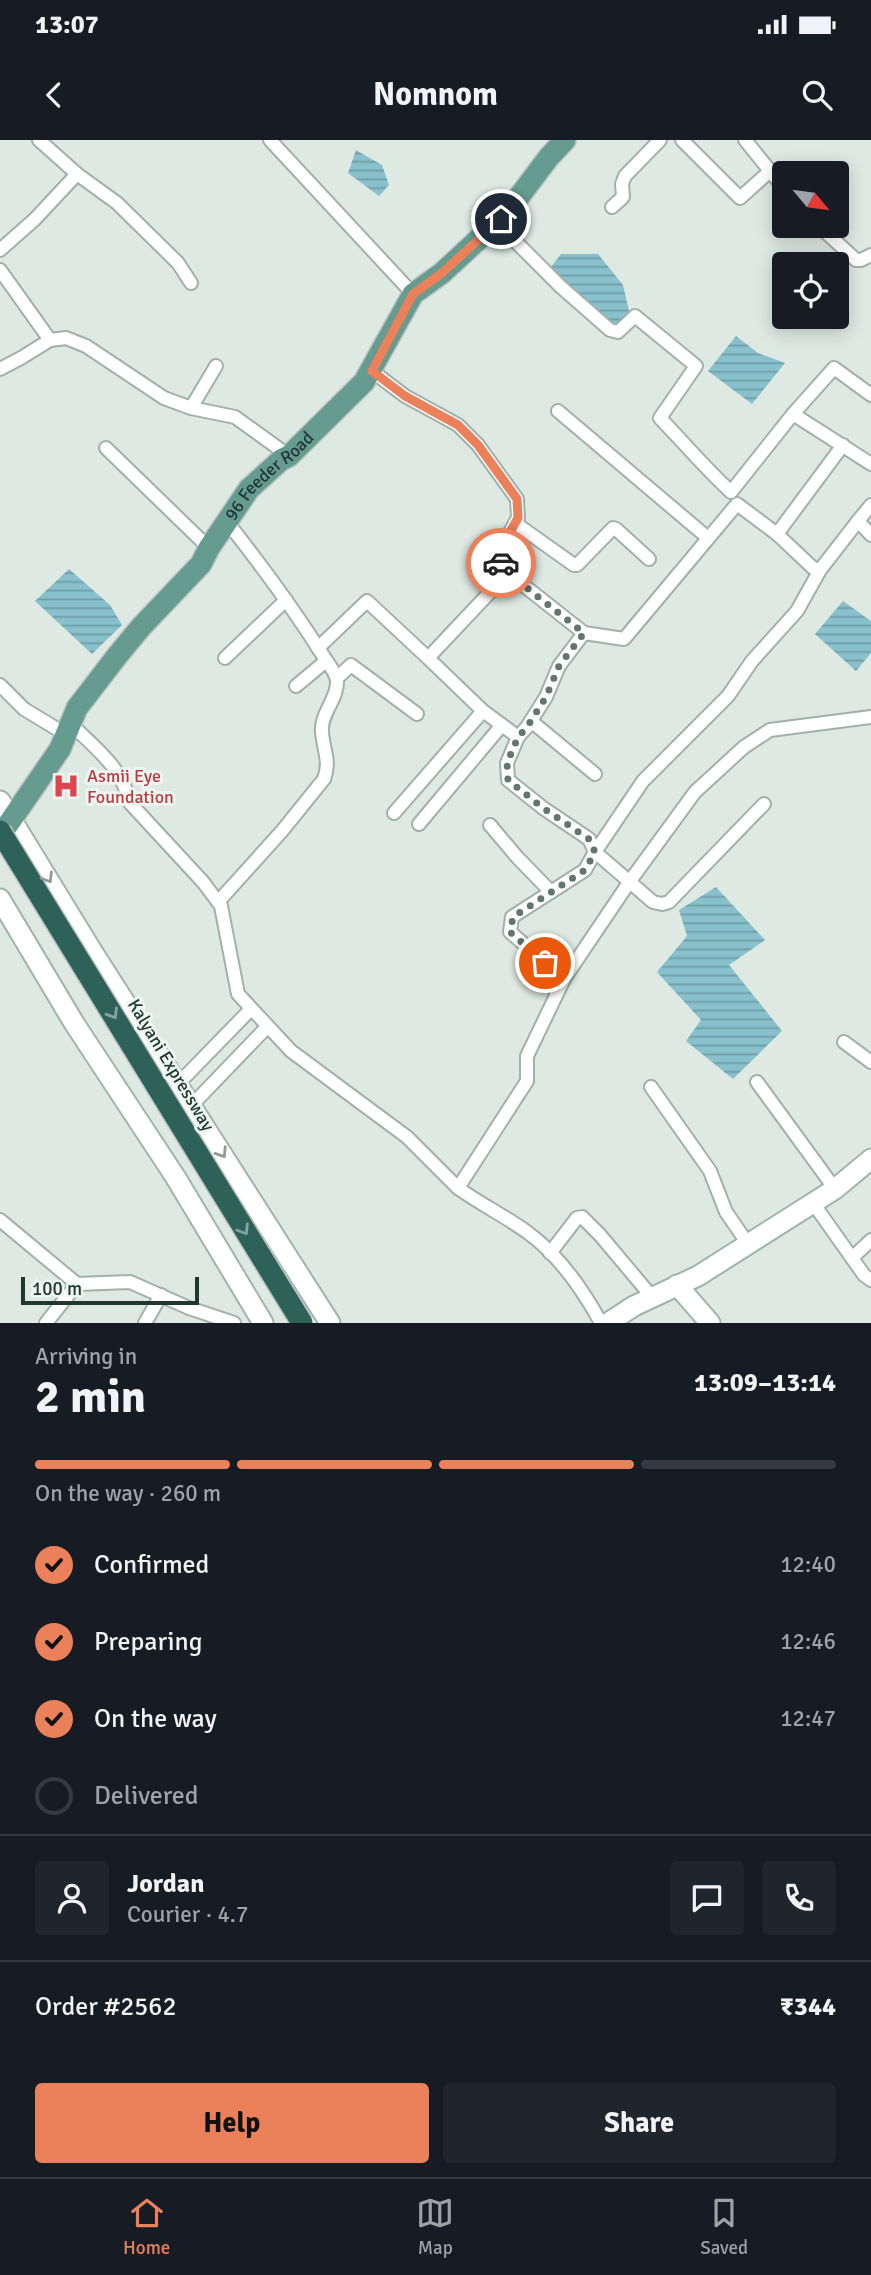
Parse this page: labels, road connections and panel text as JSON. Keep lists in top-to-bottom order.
{
  "streets": {
    "highway": ["Kalyani Expressway"],
    "main road": ["96 Feeder Road"]
  },
  "crossings": [
    ["96 Feeder Road", "Kalyani Expressway"]
  ],
  "one_way": ["Kalyani Expressway"],
  "places": {
    "hospital": ["Asmii Eye Foundation"]
  },
  "scale_bar": "100 m",
  "north": "bottom right",
  "page": {
    "status": "13:07",
    "header": "Nomnom",
    "scale": "100 m",
    "heading": ["2 min", "Arriving in", "13:09–13:14"],
    "panel": [
      "Jordan",
      "Courier · 4.7",
      "Order #2562",
      "₹344"
    ],
    "bar": "On the way · 260 m",
    "list": [
      ["Confirmed", "12:40"],
      ["Preparing", "12:46"],
      ["On the way", "12:47"],
      "Delivered"
    ],
    "buttons": ["Help", "Share"],
    "tabs": ["Home", "Map", "Saved"]
  }
}
